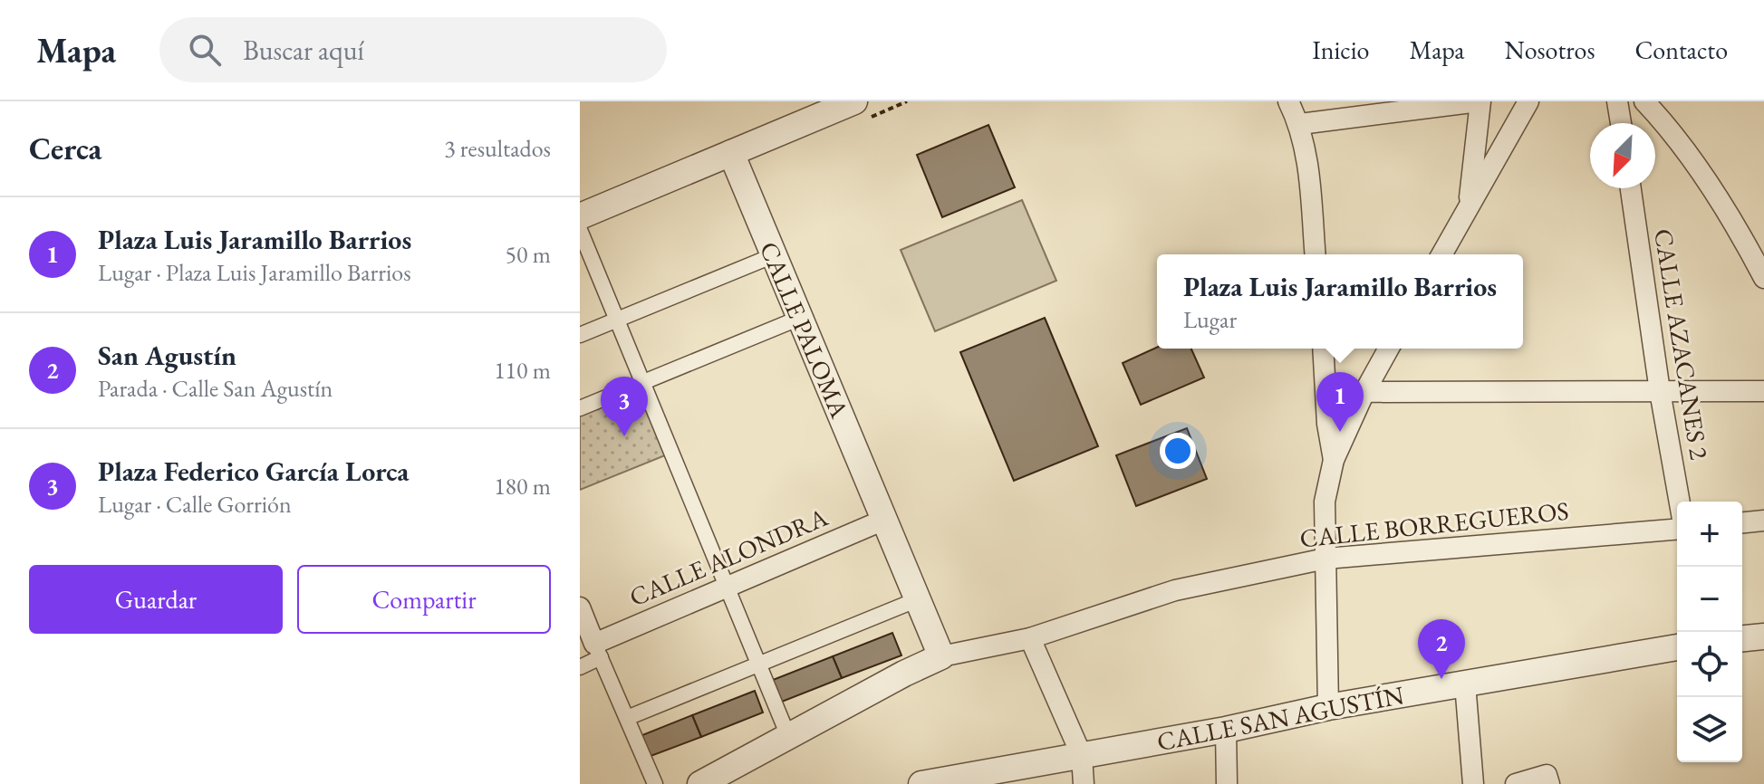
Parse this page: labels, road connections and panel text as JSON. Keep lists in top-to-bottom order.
{
  "streets": {
    "street": [
      "CALLE PALOMA",
      "CALLE AZACANES 2",
      "CALLE BORREGUEROS",
      "CALLE ALONDRA",
      "CALLE SAN AGUSTÍN"
    ]
  },
  "crossings": [
    ["CALLE PALOMA", "CALLE BORREGUEROS"],
    ["CALLE PALOMA", "CALLE ALONDRA"]
  ],
  "north": "bottom left",
  "page": {
    "header": "Mapa",
    "search": "Buscar aquí",
    "nav": [
      "Inicio",
      "Mapa",
      "Nosotros",
      "Contacto"
    ],
    "heading": ["Cerca", "3 resultados"],
    "list": [
      {
        "mark": "1",
        "name": "Plaza Luis Jaramillo Barrios",
        "note": "Lugar · Plaza Luis Jaramillo Barrios",
        "value": "50 m"
      },
      {
        "mark": "2",
        "name": "San Agustín",
        "note": "Parada · Calle San Agustín",
        "value": "110 m"
      },
      {
        "mark": "3",
        "name": "Plaza Federico García Lorca",
        "note": "Lugar · Calle Gorrión",
        "value": "180 m"
      }
    ],
    "popup": ["Plaza Luis Jaramillo Barrios", "Lugar"],
    "pins": ["1", "3", "2"],
    "map_buttons": ["+", "−"],
    "buttons": ["Guardar", "Compartir"]
  }
}
